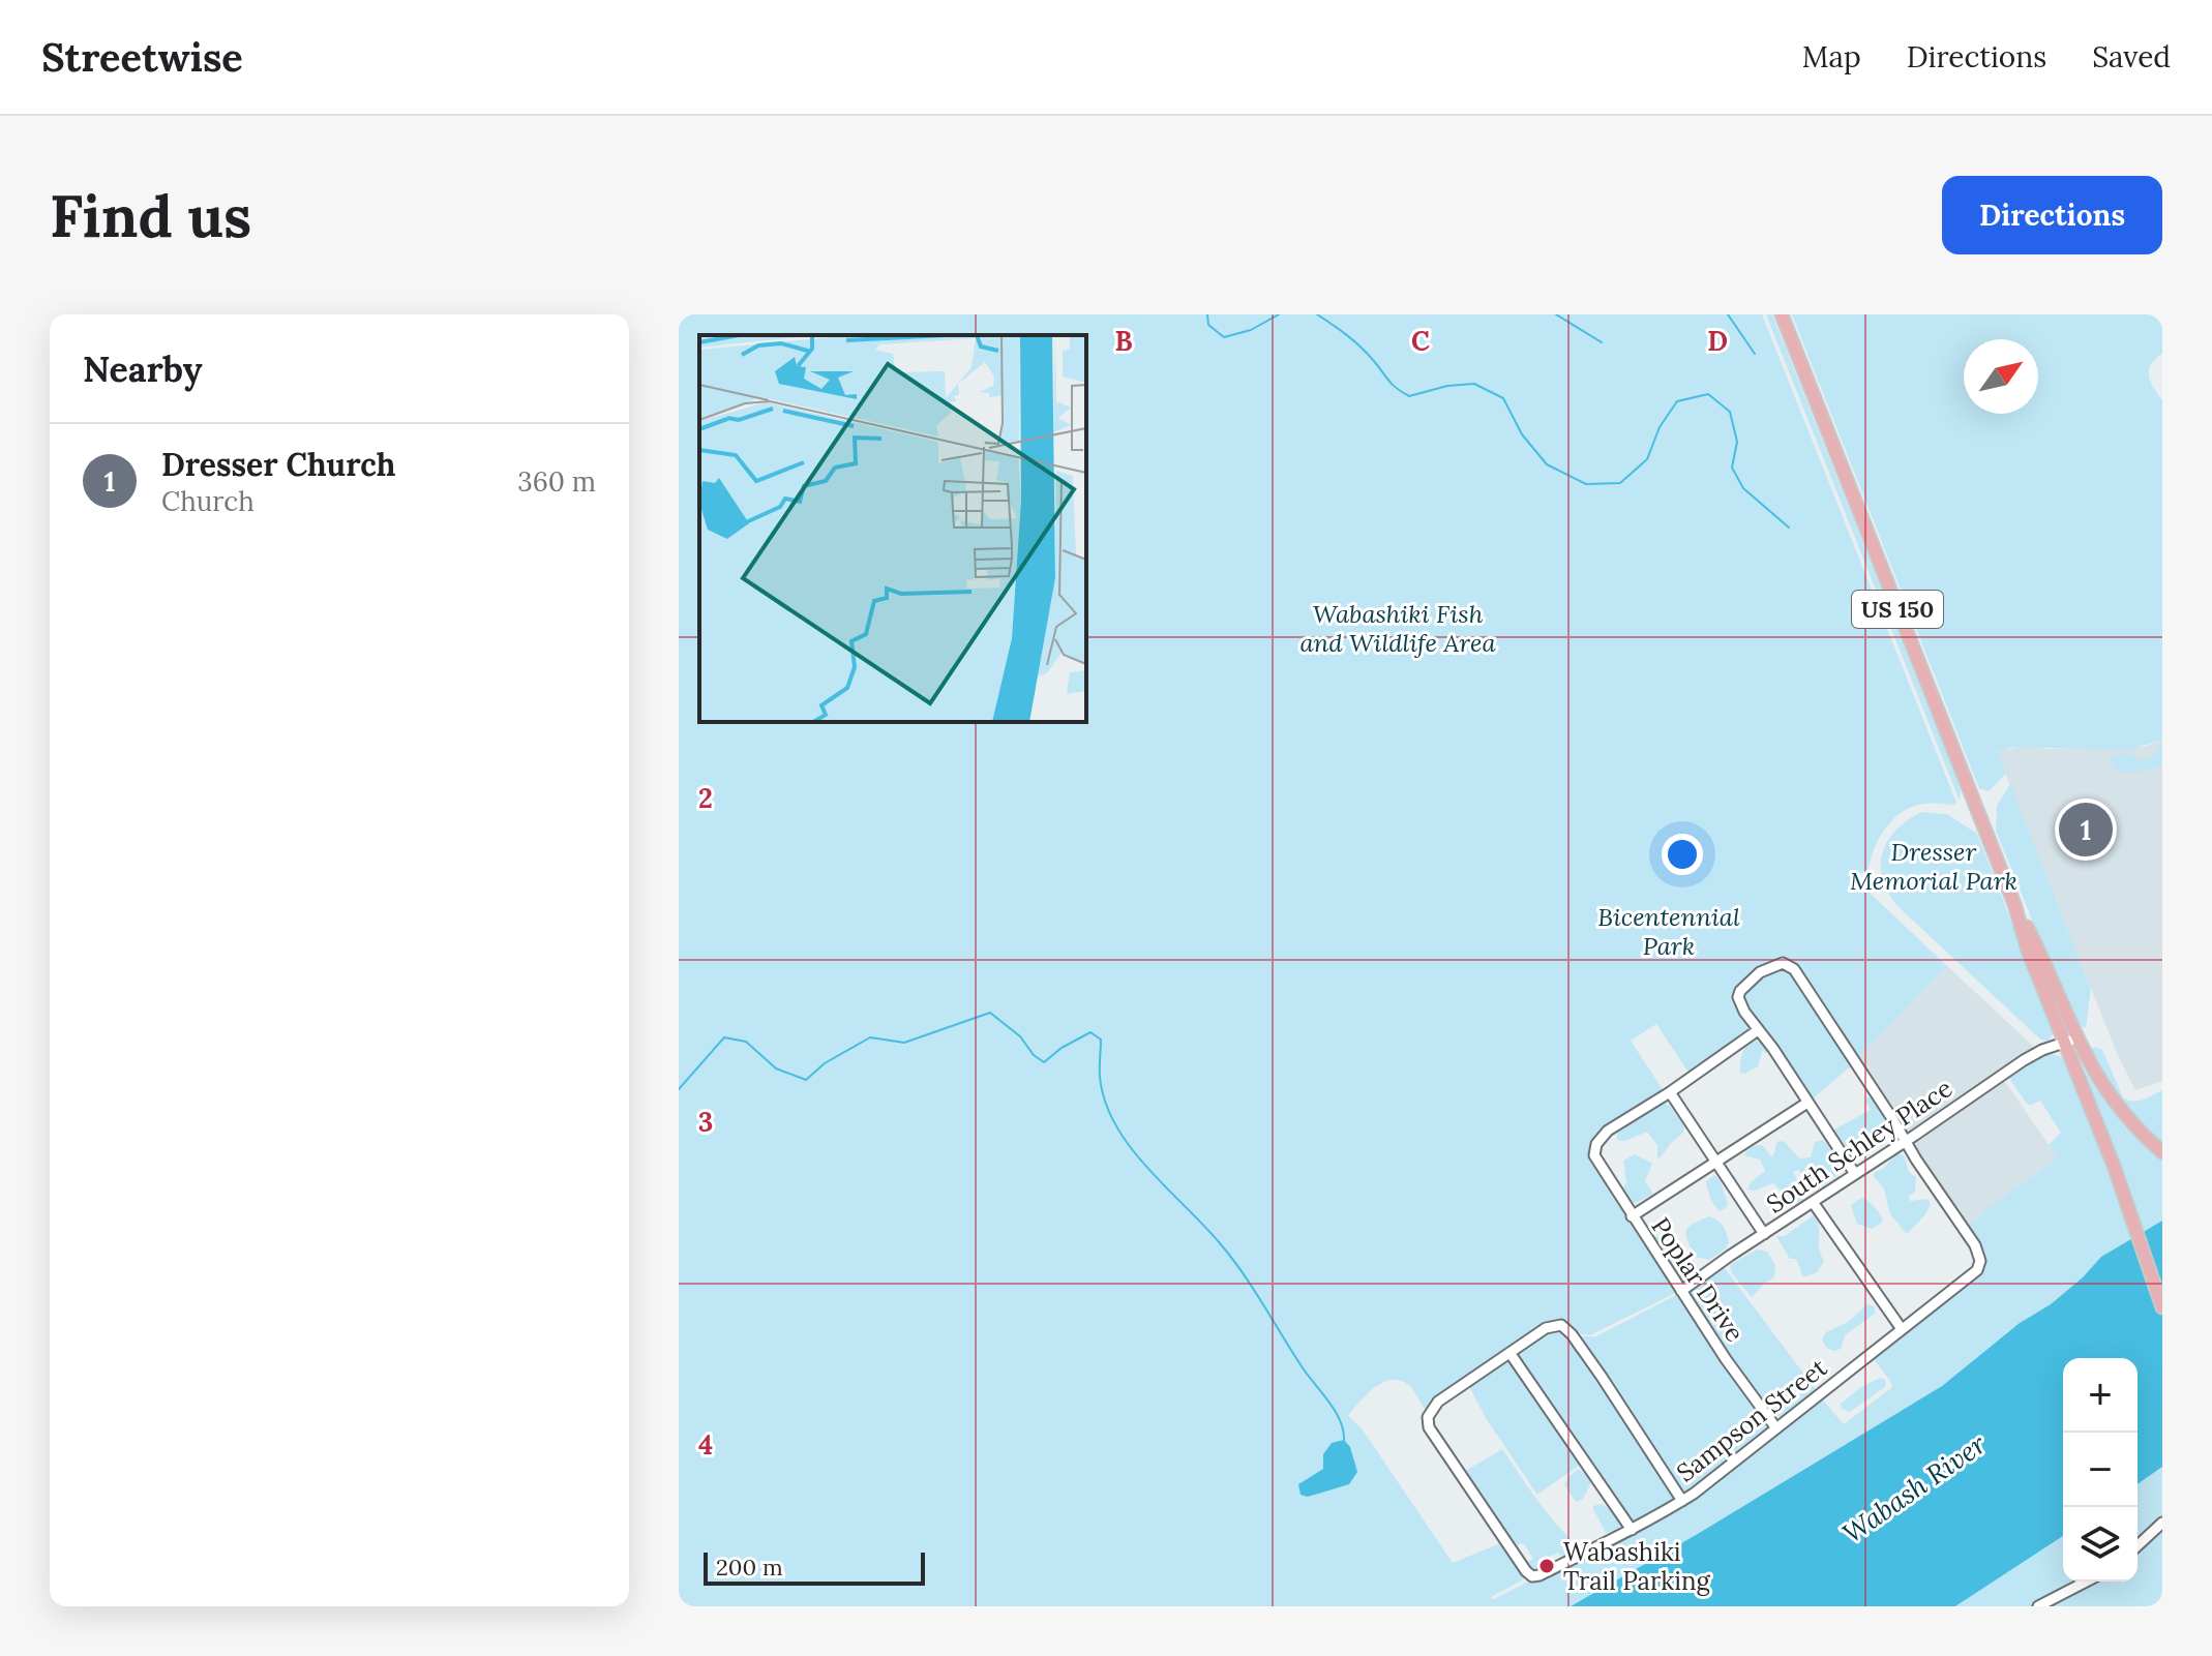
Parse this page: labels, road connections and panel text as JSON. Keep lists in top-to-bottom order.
{
  "streets": {
    "main road": ["US 150"],
    "street": ["South Schley Place", "Poplar Drive", "Sampson Street"]
  },
  "crossings": [
    ["US 150", "South Schley Place"],
    ["South Schley Place", "Poplar Drive"],
    ["South Schley Place", "Sampson Street"],
    ["Poplar Drive", "Sampson Street"]
  ],
  "water": ["Wabash River"],
  "parks": ["Wabashiki Fish and Wildlife Area", "Dresser Memorial Park", "Bicentennial Park"],
  "places": ["Wabashiki Trail Parking"],
  "scale_bar": "200 m",
  "north": "top right",
  "page": {
    "header": "Streetwise",
    "nav": ["Map", "Directions", "Saved"],
    "buttons": "Directions",
    "title": "Find us",
    "heading": "Nearby",
    "list": [
      {
        "mark": "1",
        "name": "Dresser Church",
        "note": "Church",
        "value": "360 m"
      }
    ],
    "pins": "1",
    "map_buttons": ["+", "−"],
    "scale": "200 m"
  },
  "grid": {
    "columns": ["B", "C", "D"],
    "rows": ["2", "3", "4"]
  }
}
